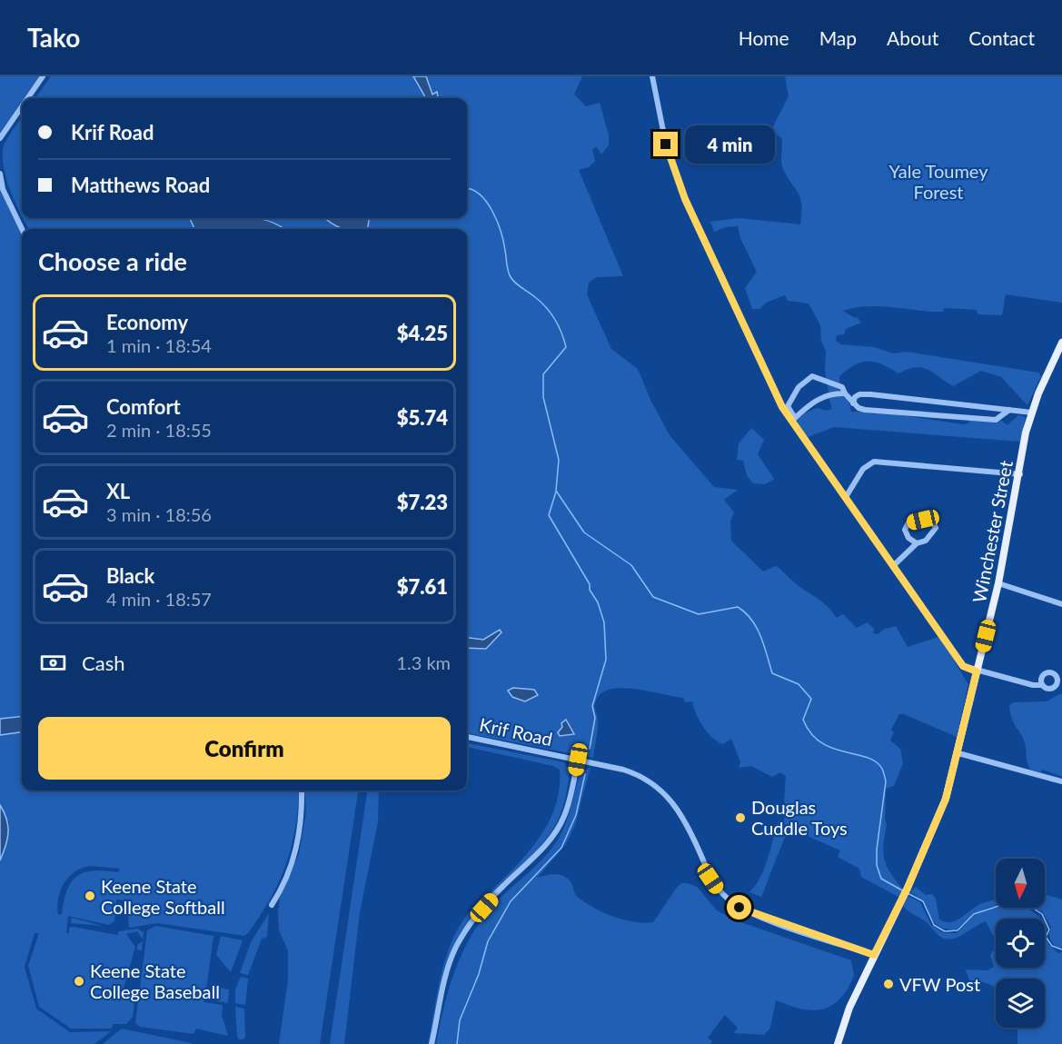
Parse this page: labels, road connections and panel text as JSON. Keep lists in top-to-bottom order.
{
  "streets": {
    "main road": ["Winchester Street"],
    "street": ["Krif Road"]
  },
  "crossings": [
    ["Winchester Street", "Krif Road"]
  ],
  "parks": ["Yale Toumey Forest"],
  "places": [
    "Douglas Cuddle Toys",
    "Keene State College Softball",
    "Keene State College Baseball",
    "VFW Post"
  ],
  "north": "bottom",
  "page": {
    "header": "Tako",
    "nav": [
      "Home",
      "Map",
      "About",
      "Contact"
    ],
    "banner": ["Krif Road", "Matthews Road"],
    "bubble": "4 min",
    "heading": "Choose a ride",
    "list": [
      {
        "name": "Economy",
        "note": "1 min · 18:54",
        "value": "$4.25"
      },
      {
        "name": "Comfort",
        "note": "2 min · 18:55",
        "value": "$5.74"
      },
      {
        "name": "XL",
        "note": "3 min · 18:56",
        "value": "$7.23"
      },
      {
        "name": "Black",
        "note": "4 min · 18:57",
        "value": "$7.61"
      }
    ],
    "pay": ["Cash", "1.3 km"],
    "buttons": "Confirm"
  }
}
